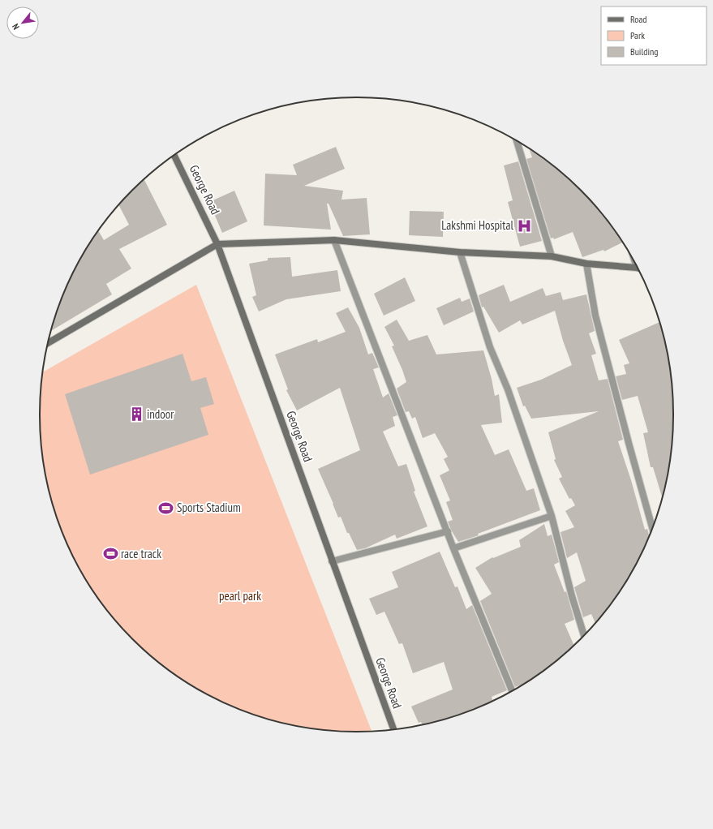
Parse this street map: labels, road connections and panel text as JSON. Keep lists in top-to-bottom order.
{
  "streets": {
    "main road": ["George Road"]
  },
  "parks": ["pearl park"],
  "places": {
    "hospital": ["Lakshmi Hospital"],
    "building": ["indoor"],
    "sports": ["Sports Stadium", "race track"]
  },
  "legend": ["Road", "Park", "Building"],
  "north": "bottom left"
}
